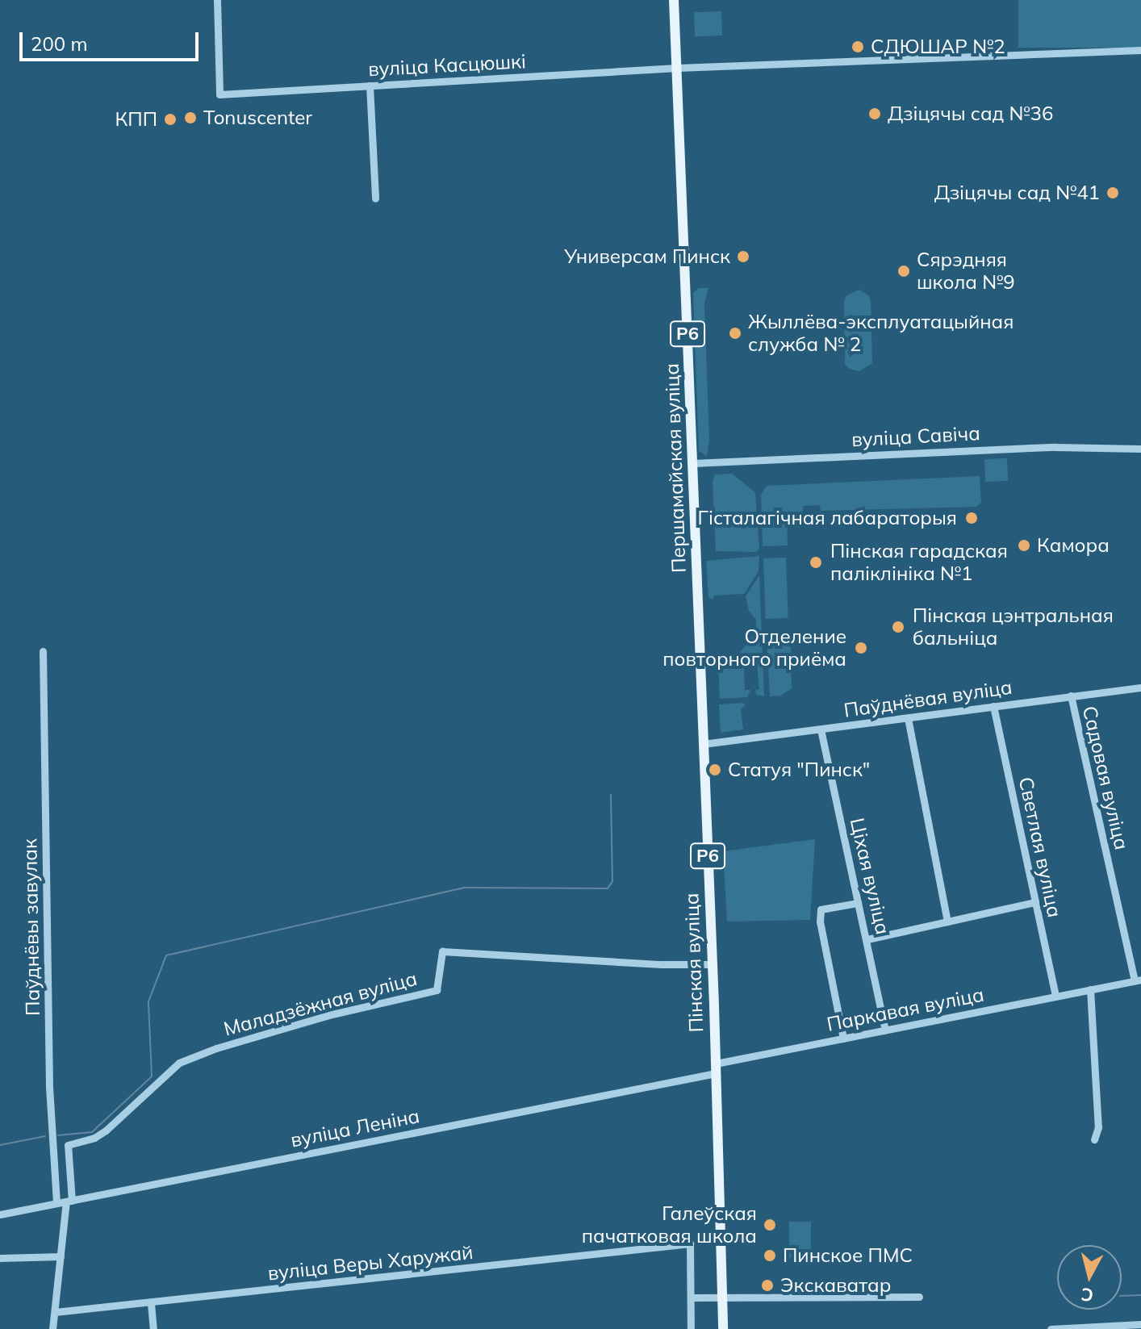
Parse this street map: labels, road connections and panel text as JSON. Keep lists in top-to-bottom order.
{
  "streets": {
    "main road": ["Р6", "Першамайская вуліца", "Пінская вуліца"],
    "street": [
      "вуліца Касцюшкі",
      "вуліца Савіча",
      "Паўднёвая вуліца",
      "Садовая вуліца",
      "Светлая вуліца",
      "Ціхая вуліца",
      "Паўднёвы завулак",
      "Маладзёжная вуліца",
      "Паркавая вуліца",
      "вуліца Леніна",
      "вуліца Веры Харужай"
    ]
  },
  "crossings": [
    ["вуліца Касцюшкі", "Першамайская вуліца"],
    ["вуліца Савіча", "Першамайская вуліца"],
    ["Першамайская вуліца", "Паўднёвая вуліца"],
    ["Першамайская вуліца", "Пінская вуліца"],
    ["Паўднёвая вуліца", "Садовая вуліца"],
    ["Паўднёвая вуліца", "Светлая вуліца"],
    ["Паўднёвая вуліца", "Ціхая вуліца"],
    ["Паўднёвая вуліца", "Пінская вуліца"],
    ["Садовая вуліца", "Паркавая вуліца"],
    ["Светлая вуліца", "Паркавая вуліца"],
    ["Ціхая вуліца", "Паркавая вуліца"],
    ["Паўднёвы завулак", "вуліца Леніна"],
    ["Пінская вуліца", "Маладзёжная вуліца"],
    ["Пінская вуліца", "Паркавая вуліца"],
    ["Пінская вуліца", "вуліца Леніна"],
    ["Маладзёжная вуліца", "вуліца Леніна"],
    ["Паркавая вуліца", "вуліца Леніна"]
  ],
  "places": [
    "СДЮШАР №2",
    "Дзіцячы сад №36",
    "Tonuscenter",
    "КПП",
    "Дзіцячы сад №41",
    "Универсам Пинск",
    "Сярэдняя школа №9",
    "Жыллёва-эксплуатацыйная служба № 2",
    "Гісталагічная лабараторыя",
    "Камора",
    "Пінская гарадская паліклініка №1",
    "Пінская цэнтральная бальніца",
    "Отделение повторного приёма",
    "Статуя \"Пинск\"",
    "Галеўская пачатковая школа",
    "Пинское ПМС",
    "Экскаватар"
  ],
  "scale_bar": "200 m",
  "north": "bottom"
}
